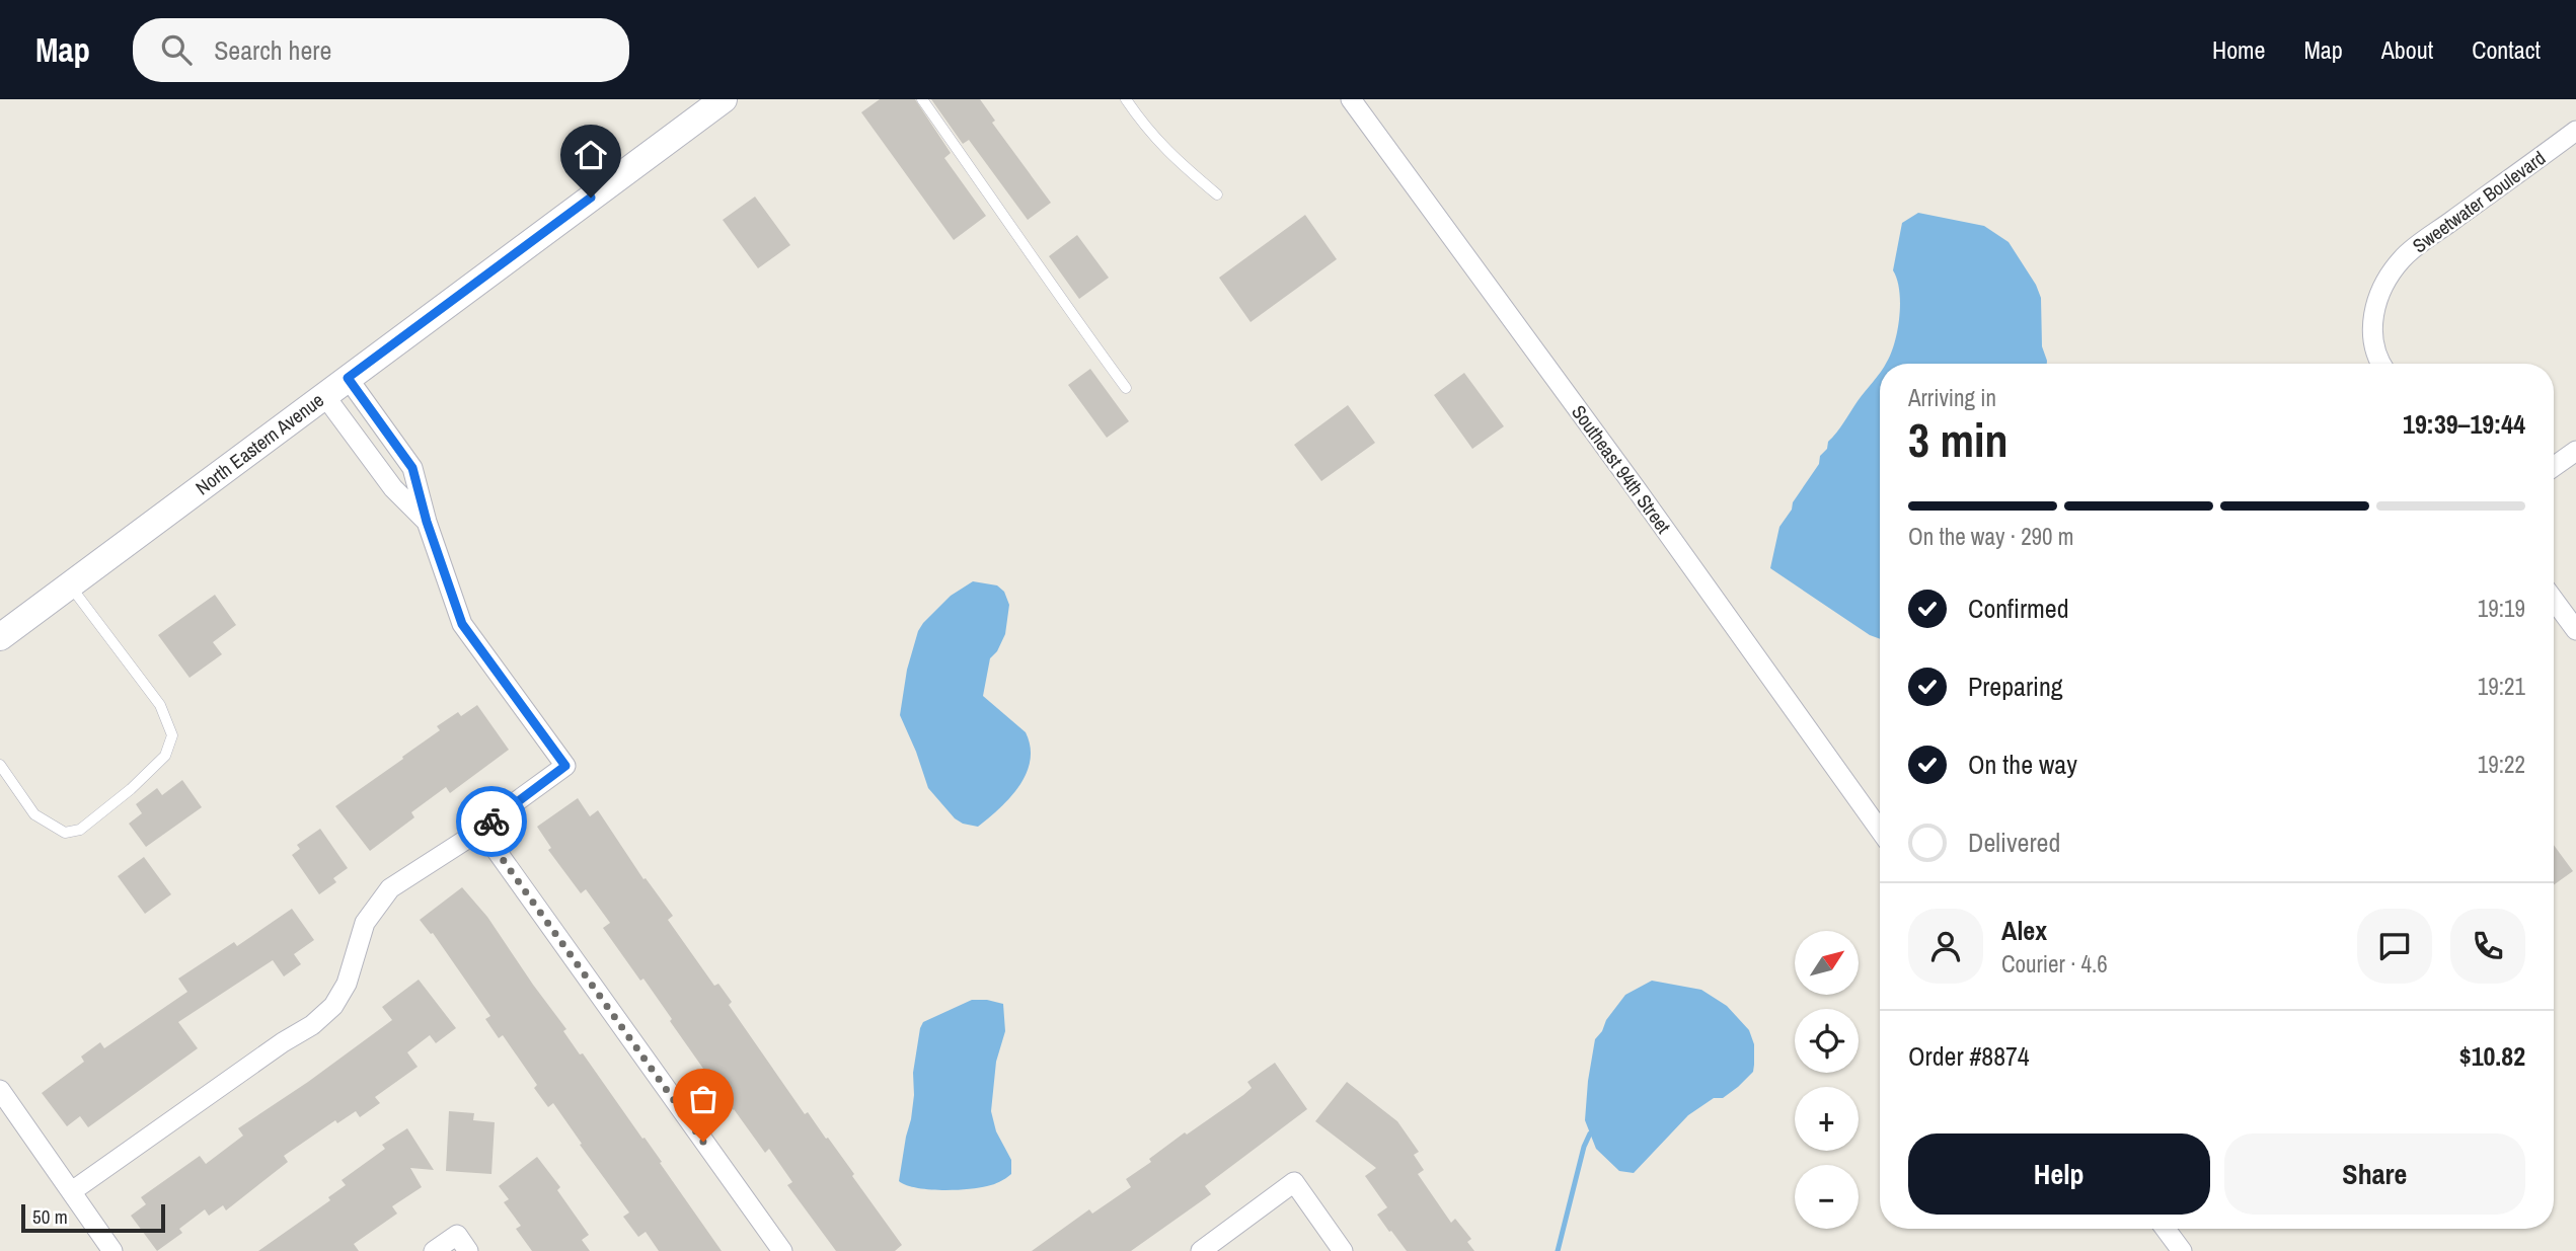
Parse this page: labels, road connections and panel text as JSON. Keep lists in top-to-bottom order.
{
  "streets": {
    "main road": ["North Eastern Avenue"],
    "street": ["Sweetwater Boulevard", "Southeast 94th Street"]
  },
  "scale_bar": "50 m",
  "north": "top right",
  "page": {
    "header": "Map",
    "search": "Search here",
    "nav": [
      "Home",
      "Map",
      "About",
      "Contact"
    ],
    "heading": ["3 min", "Arriving in", "19:39–19:44"],
    "panel": [
      "Alex",
      "Courier · 4.6",
      "Order #8874",
      "$10.82"
    ],
    "bar": "On the way · 290 m",
    "list": [
      ["Confirmed", "19:19"],
      ["Preparing", "19:21"],
      ["On the way", "19:22"],
      "Delivered"
    ],
    "map_buttons": ["+", "−"],
    "buttons": ["Help", "Share"],
    "scale": "50 m"
  }
}
